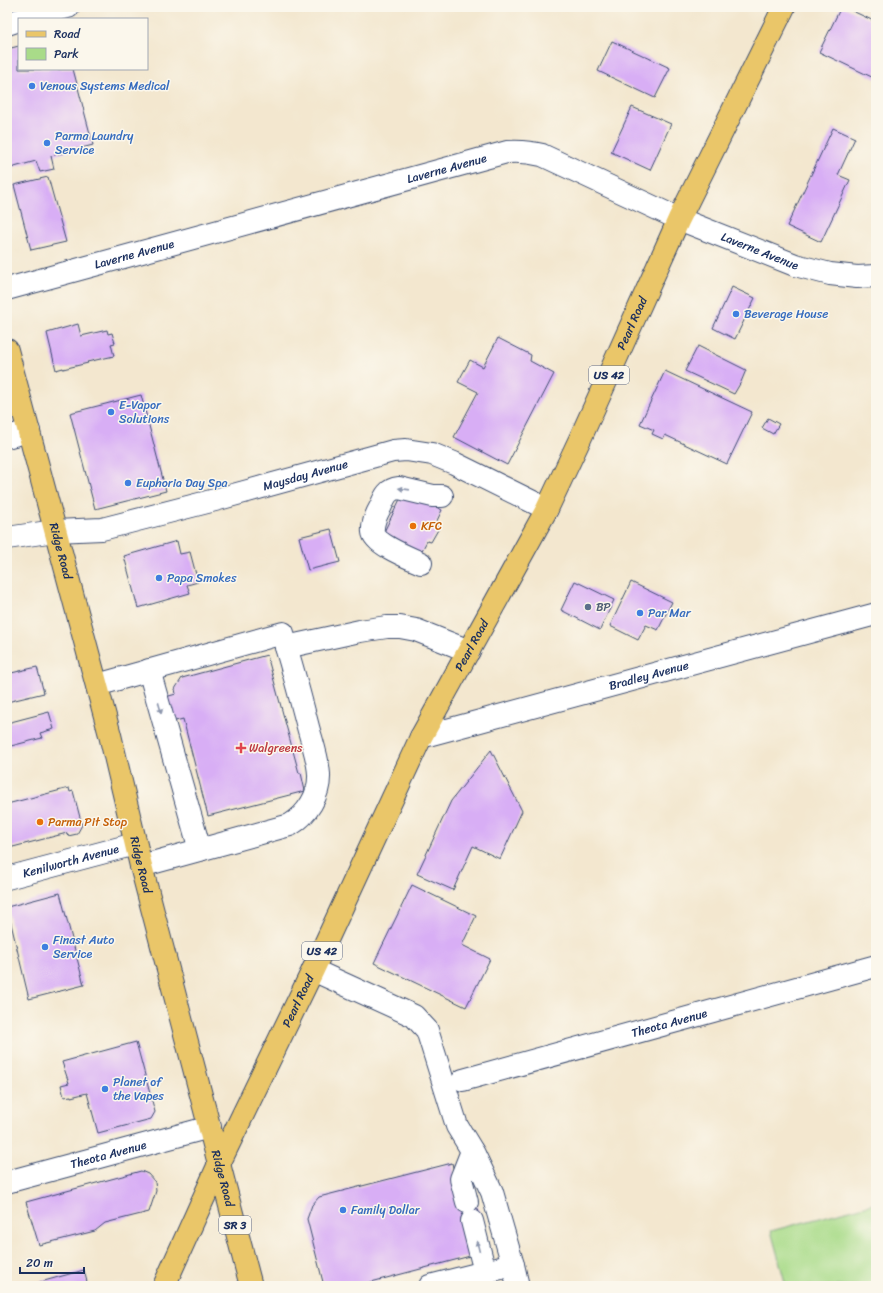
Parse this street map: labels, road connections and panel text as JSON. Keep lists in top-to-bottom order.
{
  "streets": {
    "main road": [
      "Pearl Road",
      "US 42",
      "Ridge Road",
      "SR 3"
    ],
    "street": [
      "Laverne Avenue",
      "Maysday Avenue",
      "Bradley Avenue",
      "Kenilworth Avenue",
      "Theota Avenue"
    ]
  },
  "crossings": [
    ["Laverne Avenue", "Pearl Road"],
    ["Pearl Road", "Maysday Avenue"],
    ["Pearl Road", "Ridge Road"],
    ["Pearl Road", "Bradley Avenue"],
    ["Maysday Avenue", "Ridge Road"],
    ["Ridge Road", "Kenilworth Avenue"],
    ["Ridge Road", "Theota Avenue"]
  ],
  "places": {
    "other": [
      "Venous Systems Medical",
      "Parma Laundry Service",
      "Beverage House",
      "E-Vapor Solutions",
      "Euphoria Day Spa",
      "KFC",
      "Papa Smokes",
      "BP",
      "Par Mar",
      "Parma Pit Stop",
      "Finast Auto Service",
      "Planet of the Vapes",
      "Family Dollar"
    ],
    "health": ["Walgreens"]
  },
  "legend": ["Road", "Park"],
  "scale_bar": "20 m"
}
